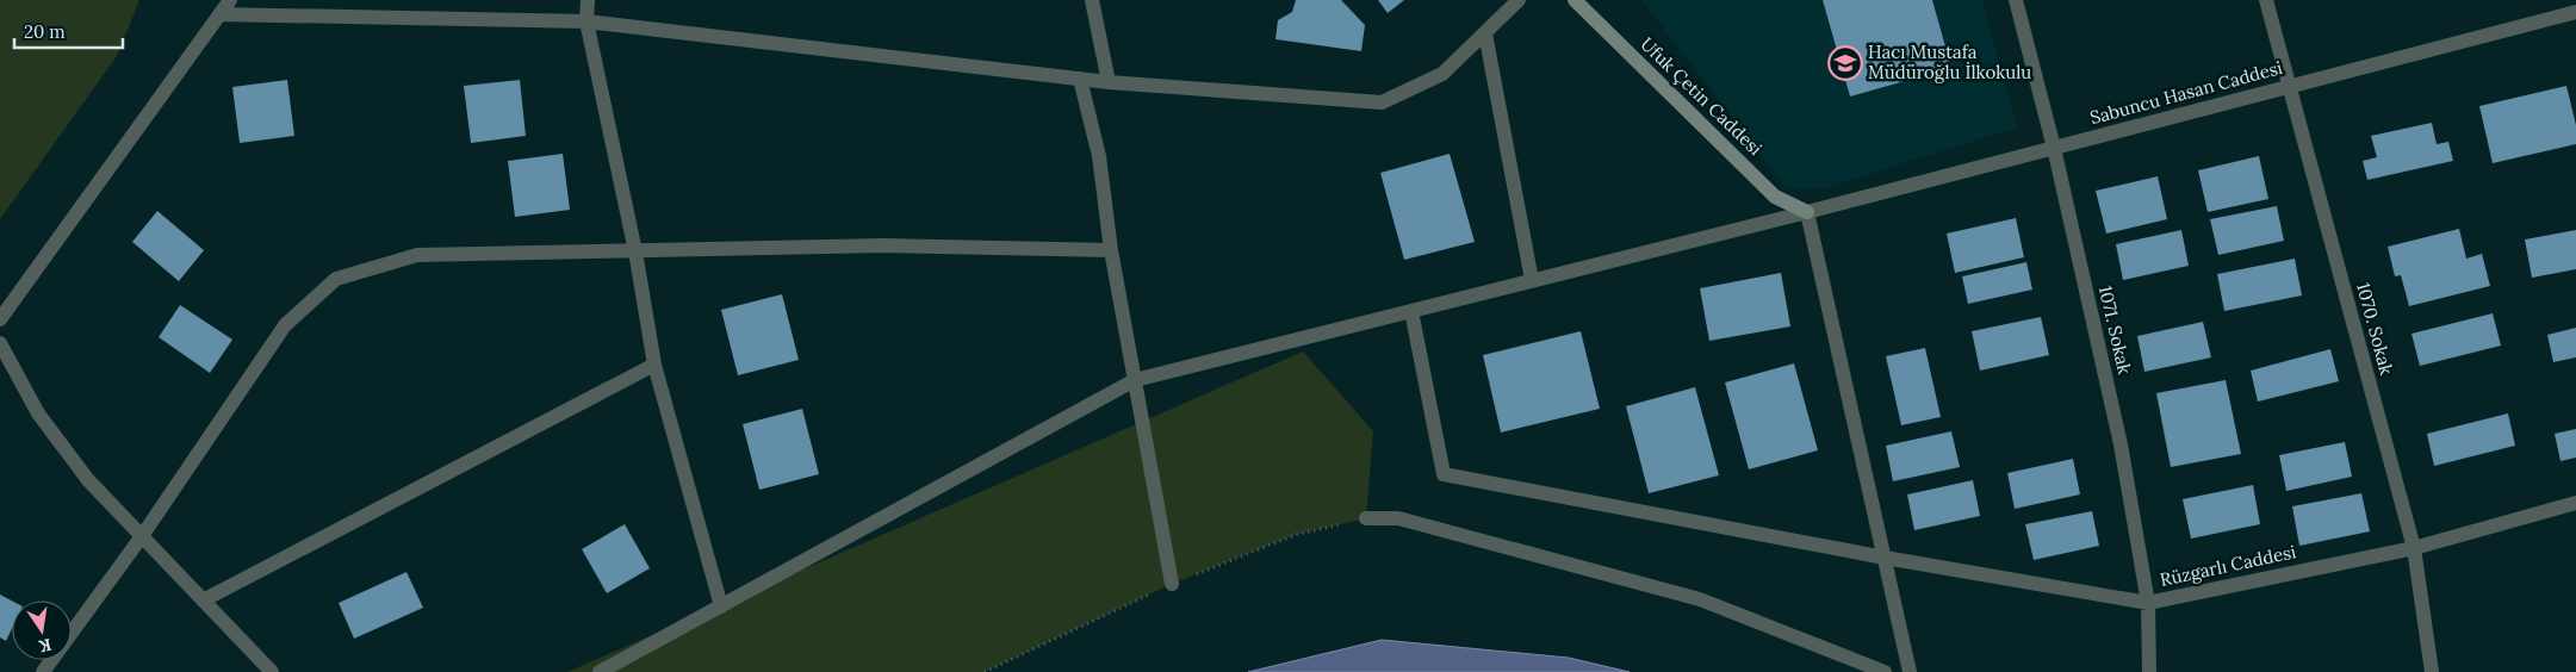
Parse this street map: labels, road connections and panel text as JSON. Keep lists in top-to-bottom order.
{
  "streets": {
    "street": [
      "Sabuncu Hasan Caddesi",
      "Ufuk Çetin Caddesi",
      "1070. Sokak",
      "1071. Sokak",
      "Rüzgarlı Caddesi"
    ]
  },
  "crossings": [
    ["Sabuncu Hasan Caddesi", "Ufuk Çetin Caddesi"],
    ["Sabuncu Hasan Caddesi", "1070. Sokak"],
    ["Sabuncu Hasan Caddesi", "1071. Sokak"],
    ["Sabuncu Hasan Caddesi", "Rüzgarlı Caddesi"],
    ["1070. Sokak", "Rüzgarlı Caddesi"],
    ["1071. Sokak", "Rüzgarlı Caddesi"]
  ],
  "places": {
    "school or university": ["Hacı Mustafa Müdüroğlu İlkokulu"]
  },
  "scale_bar": "20 m",
  "north": "bottom"
}
